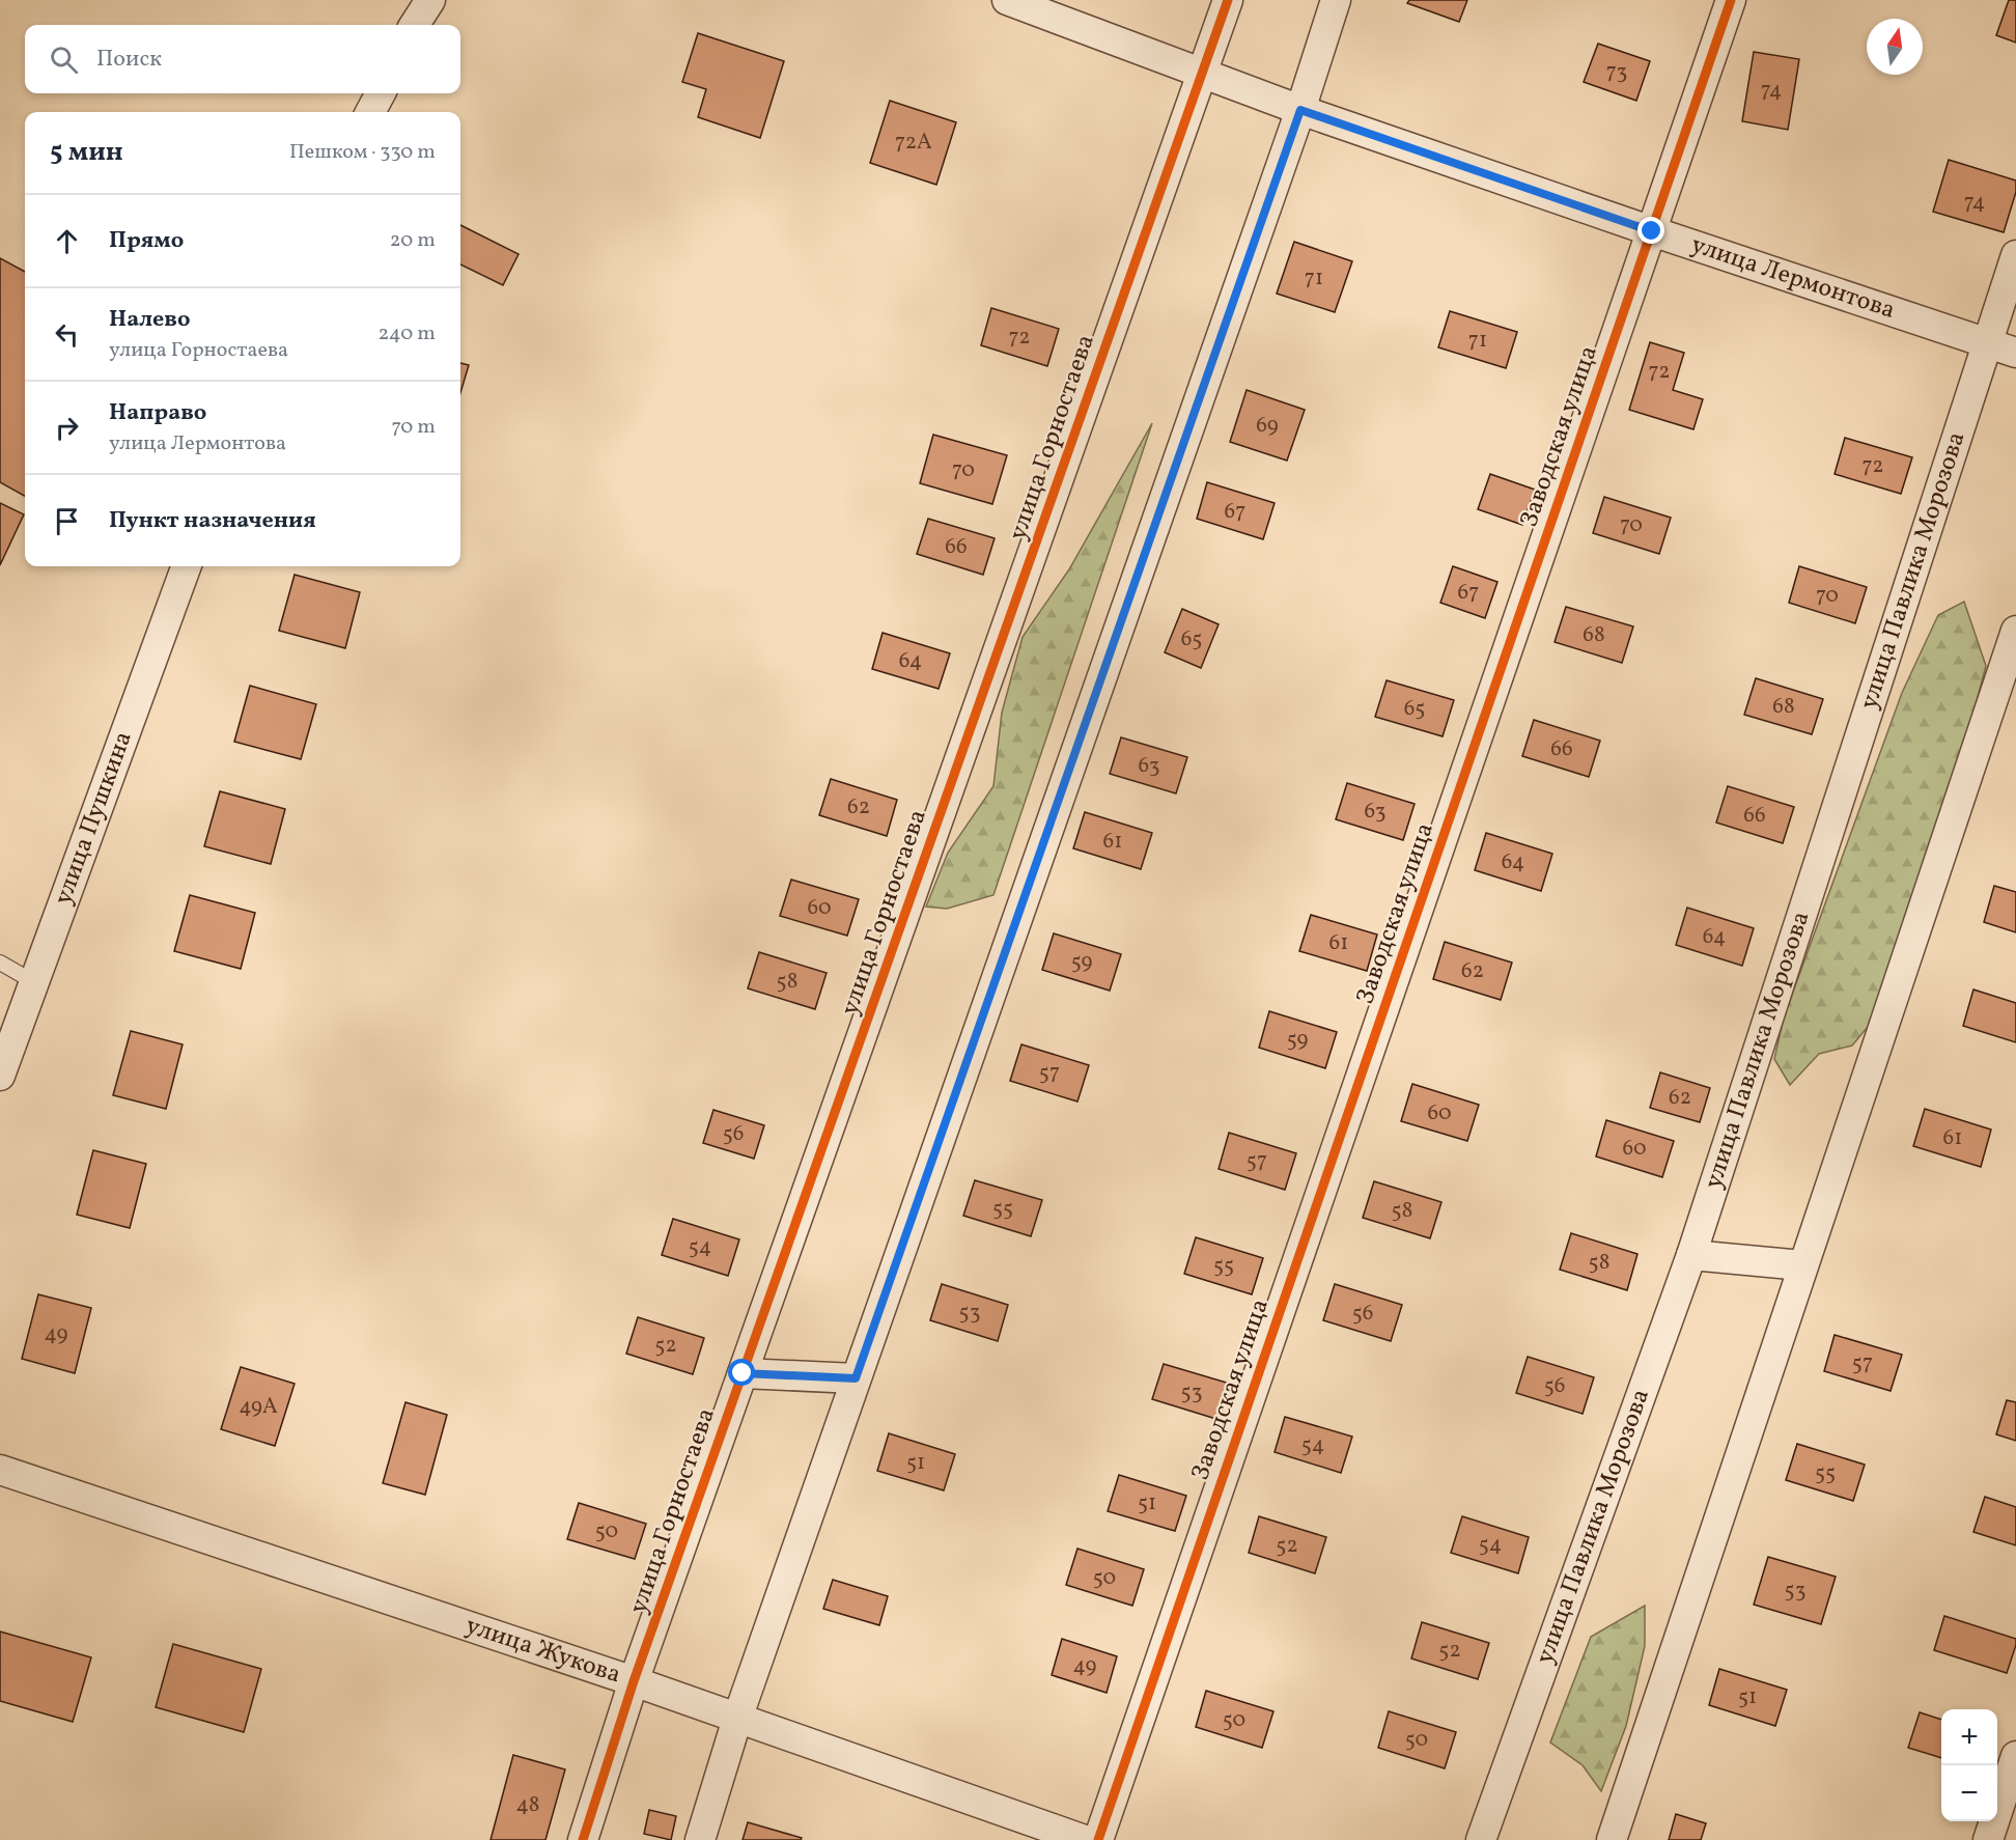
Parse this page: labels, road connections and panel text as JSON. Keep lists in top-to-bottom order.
{
  "streets": {
    "street": [
      "улица Лермонтова",
      "Заводская улица",
      "улица Горностаева",
      "улица Павлика Морозова",
      "улица Пушкина",
      "улица Жукова"
    ]
  },
  "crossings": [
    ["улица Лермонтова", "Заводская улица"],
    ["улица Лермонтова", "улица Горностаева"],
    ["улица Лермонтова", "улица Павлика Морозова"],
    ["улица Горностаева", "улица Жукова"]
  ],
  "house_numbers": [
    "73",
    "74",
    "72А",
    "74",
    "71",
    "72",
    "71",
    "72",
    "69",
    "72",
    "70",
    "67",
    "70",
    "66",
    "67",
    "70",
    "68",
    "65",
    "64",
    "68",
    "65",
    "66",
    "63",
    "62",
    "63",
    "66",
    "61",
    "64",
    "60",
    "64",
    "61",
    "59",
    "62",
    "58",
    "59",
    "57",
    "62",
    "60",
    "56",
    "61",
    "60",
    "57",
    "55",
    "58",
    "54",
    "58",
    "55",
    "53",
    "56",
    "49",
    "52",
    "57",
    "56",
    "53",
    "49А",
    "54",
    "51",
    "55",
    "51",
    "50",
    "54",
    "52",
    "50",
    "53",
    "52",
    "49",
    "51",
    "50",
    "50",
    "48"
  ],
  "north": "top",
  "page": {
    "search": "Поиск",
    "heading": ["5 мин", "Пешком · 330 m"],
    "list": [
      ["Прямо", "20 m"],
      ["Налево", "улица Горностаева", "240 m"],
      ["Направо", "улица Лермонтова", "70 m"],
      "Пункт назначения"
    ],
    "map_buttons": ["+", "−"]
  }
}
